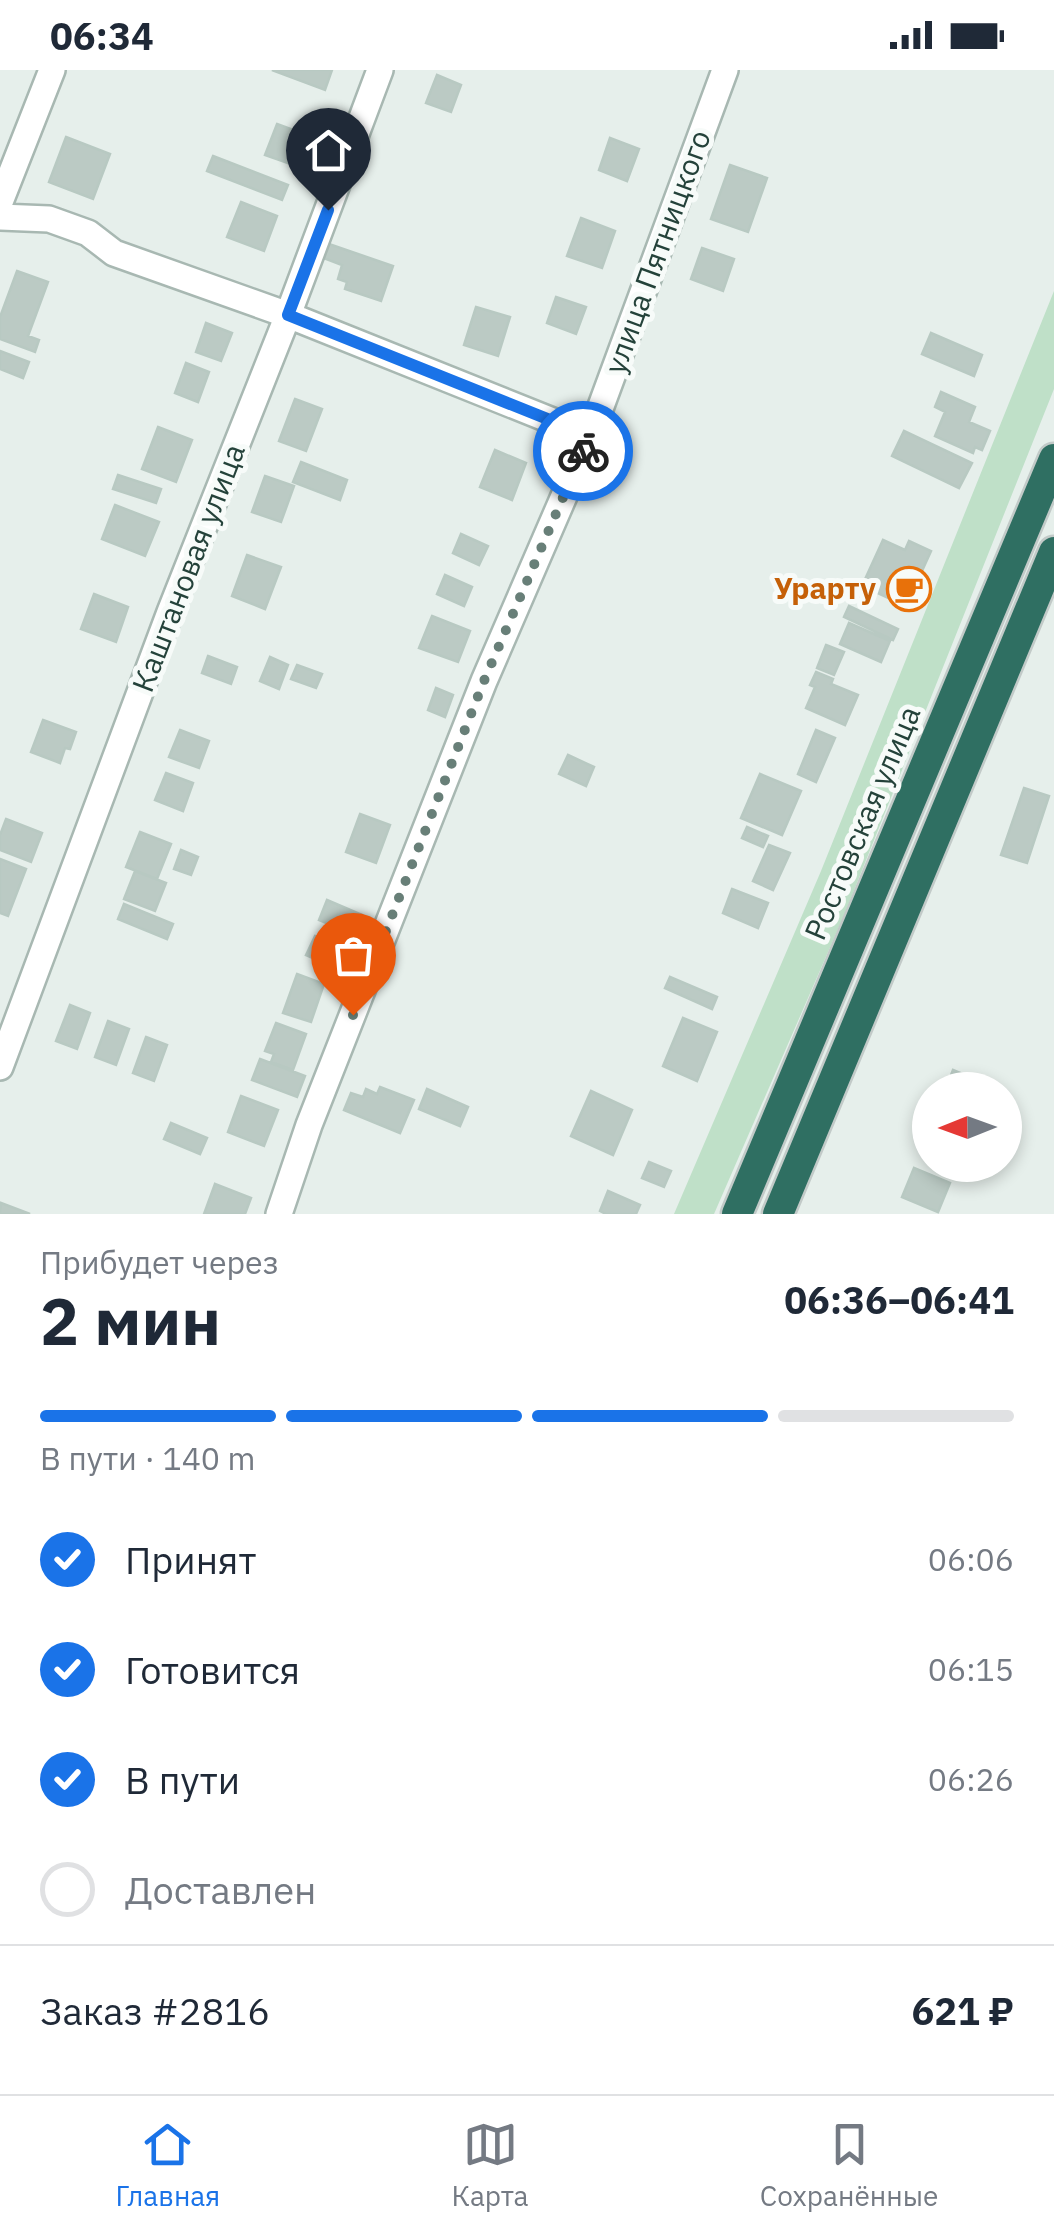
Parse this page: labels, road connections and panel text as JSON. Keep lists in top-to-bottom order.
{
  "streets": {
    "highway": ["Ростовская улица"],
    "street": ["улица Пятницкого", "Каштановая улица"]
  },
  "places": {
    "cafe": ["Урарту"]
  },
  "north": "left",
  "page": {
    "status": "06:34",
    "heading": ["2 мин", "Прибудет через", "06:36–06:41"],
    "panel": ["Заказ #2816", "621 ₽"],
    "bar": "В пути · 140 m",
    "list": [
      ["Принят", "06:06"],
      ["Готовится", "06:15"],
      ["В пути", "06:26"],
      "Доставлен"
    ],
    "tabs": ["Главная", "Карта", "Сохранённые"]
  }
}
